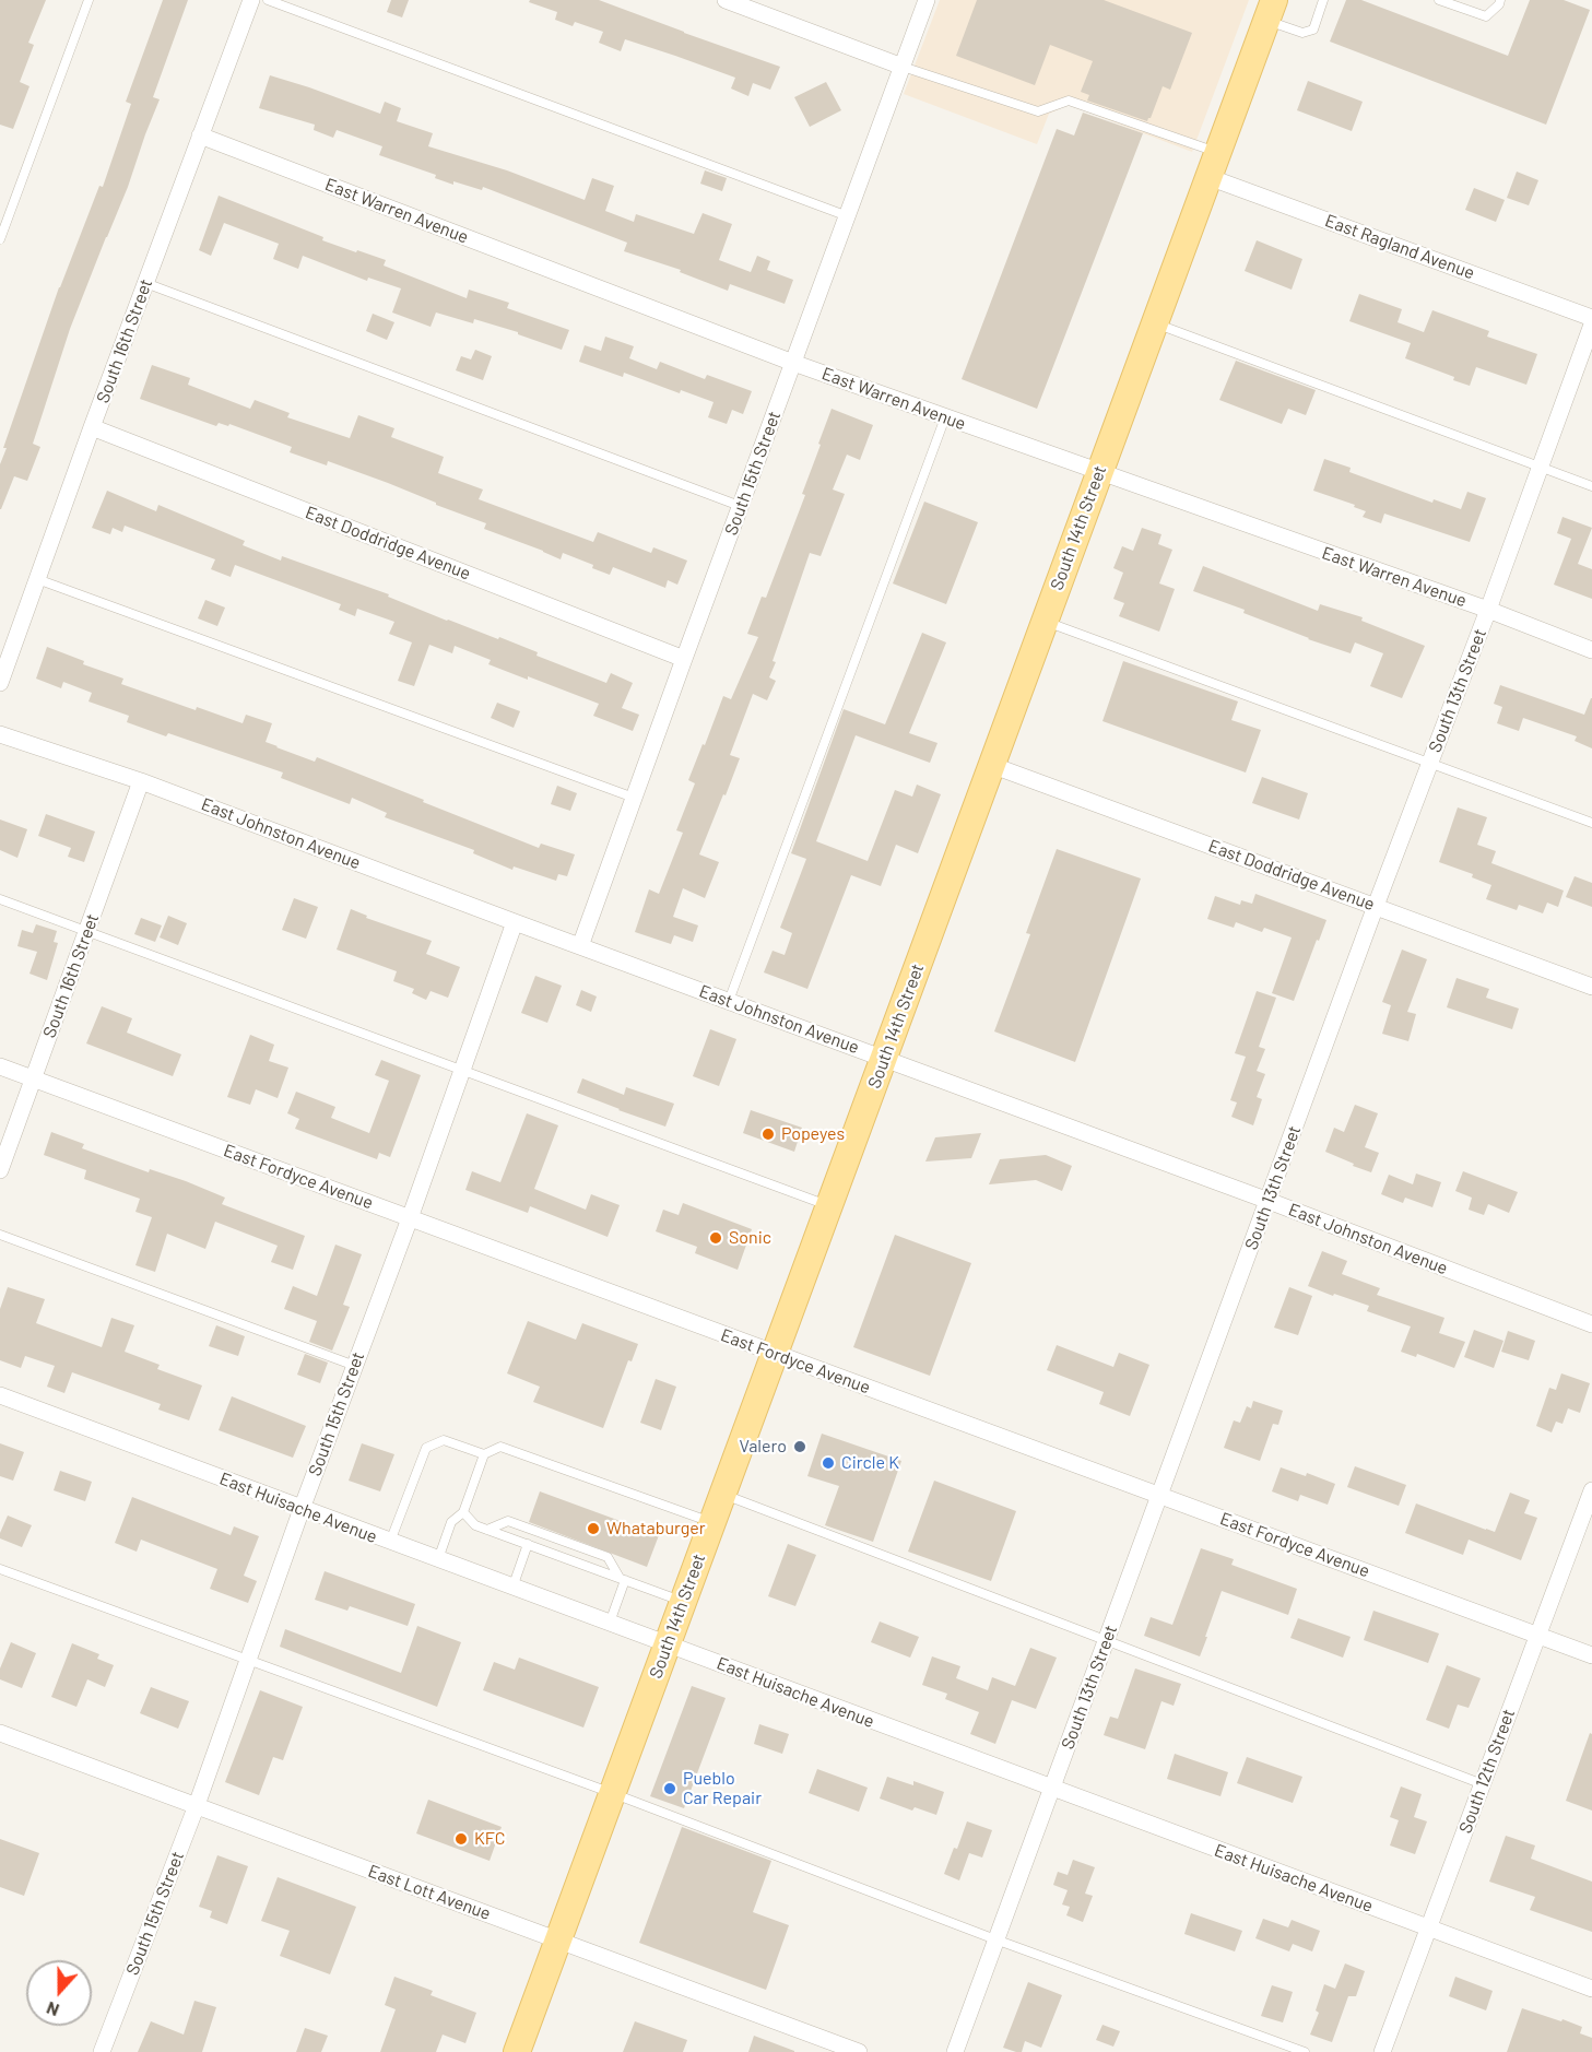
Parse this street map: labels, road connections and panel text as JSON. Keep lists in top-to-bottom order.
{
  "streets": {
    "main road": ["South 14th Street"],
    "street": [
      "East Warren Avenue",
      "East Ragland Avenue",
      "South 16th Street",
      "South 15th Street",
      "East Doddridge Avenue",
      "South 13th Street",
      "East Johnston Avenue",
      "East Fordyce Avenue",
      "East Huisache Avenue",
      "South 12th Street",
      "East Lott Avenue"
    ]
  },
  "crossings": [
    ["East Warren Avenue", "South 16th Street"],
    ["East Warren Avenue", "South 15th Street"],
    ["East Warren Avenue", "South 14th Street"],
    ["East Warren Avenue", "South 13th Street"],
    ["East Ragland Avenue", "South 14th Street"],
    ["South 16th Street", "East Doddridge Avenue"],
    ["South 16th Street", "East Johnston Avenue"],
    ["South 16th Street", "East Fordyce Avenue"],
    ["South 15th Street", "East Doddridge Avenue"],
    ["South 15th Street", "East Johnston Avenue"],
    ["South 15th Street", "East Fordyce Avenue"],
    ["South 15th Street", "East Huisache Avenue"],
    ["South 15th Street", "East Lott Avenue"],
    ["South 14th Street", "East Doddridge Avenue"],
    ["South 14th Street", "East Johnston Avenue"],
    ["South 14th Street", "East Fordyce Avenue"],
    ["South 14th Street", "East Huisache Avenue"],
    ["South 14th Street", "East Lott Avenue"],
    ["East Doddridge Avenue", "South 13th Street"],
    ["South 13th Street", "East Johnston Avenue"],
    ["South 13th Street", "East Fordyce Avenue"],
    ["South 13th Street", "East Huisache Avenue"],
    ["East Fordyce Avenue", "South 12th Street"],
    ["East Huisache Avenue", "South 12th Street"]
  ],
  "places": [
    "Popeyes",
    "Sonic",
    "Valero",
    "Circle K",
    "Whataburger",
    "Pueblo Car Repair",
    "KFC"
  ],
  "north": "bottom"
}
